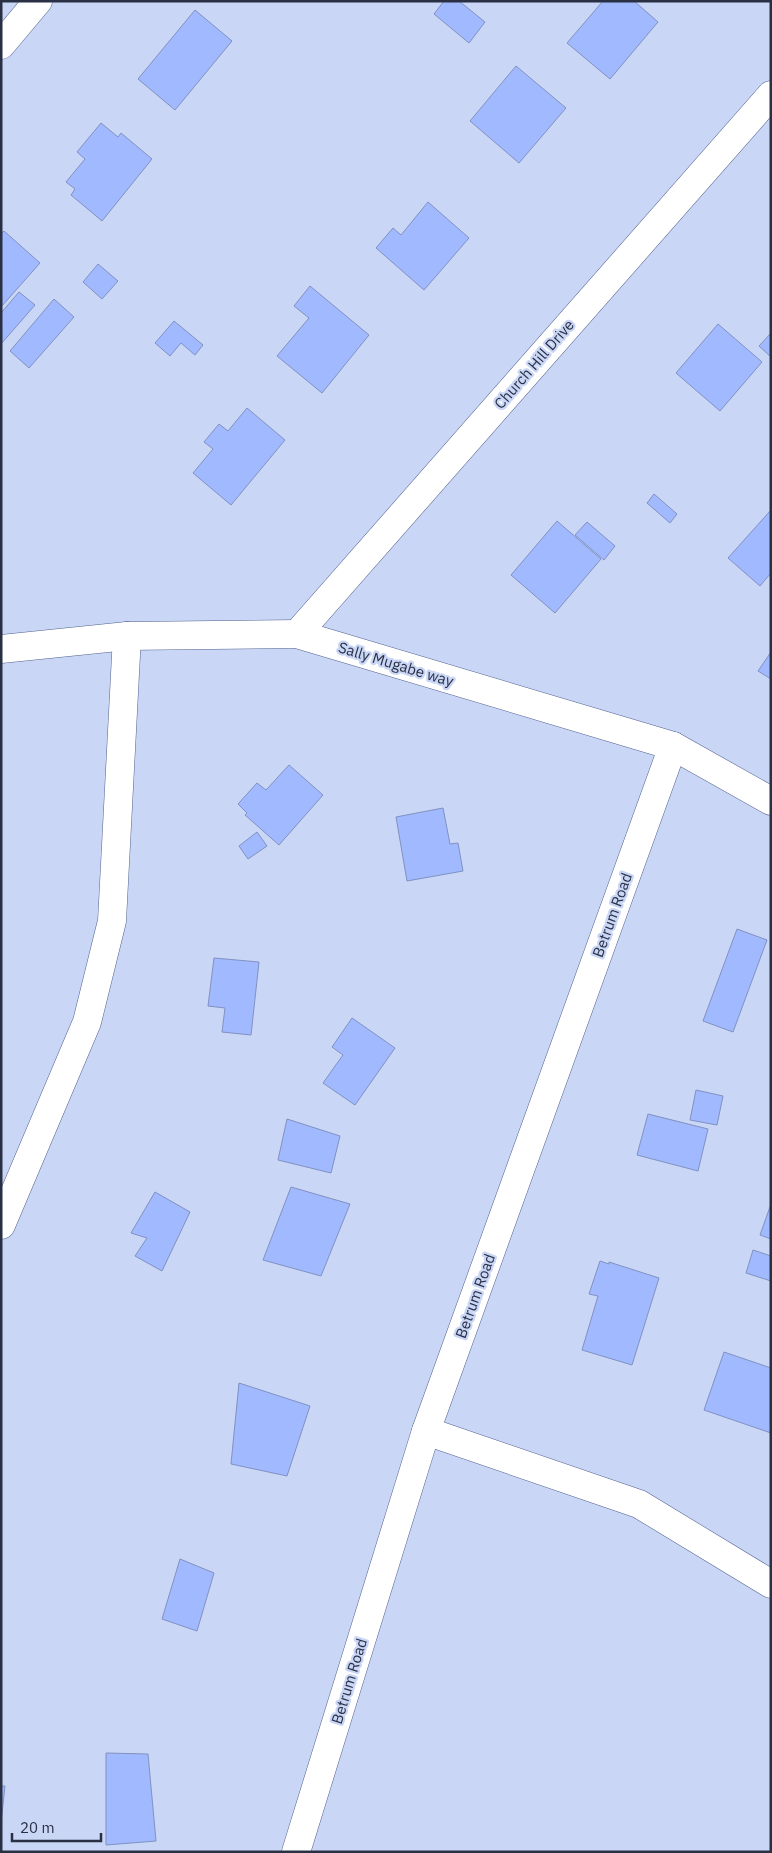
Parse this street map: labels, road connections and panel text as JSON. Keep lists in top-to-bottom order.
{
  "streets": {
    "street": ["Church Hill Drive", "Sally Mugabe way", "Betrum Road"]
  },
  "crossings": [
    ["Church Hill Drive", "Sally Mugabe way"],
    ["Sally Mugabe way", "Betrum Road"]
  ],
  "scale_bar": "20 m"
}
